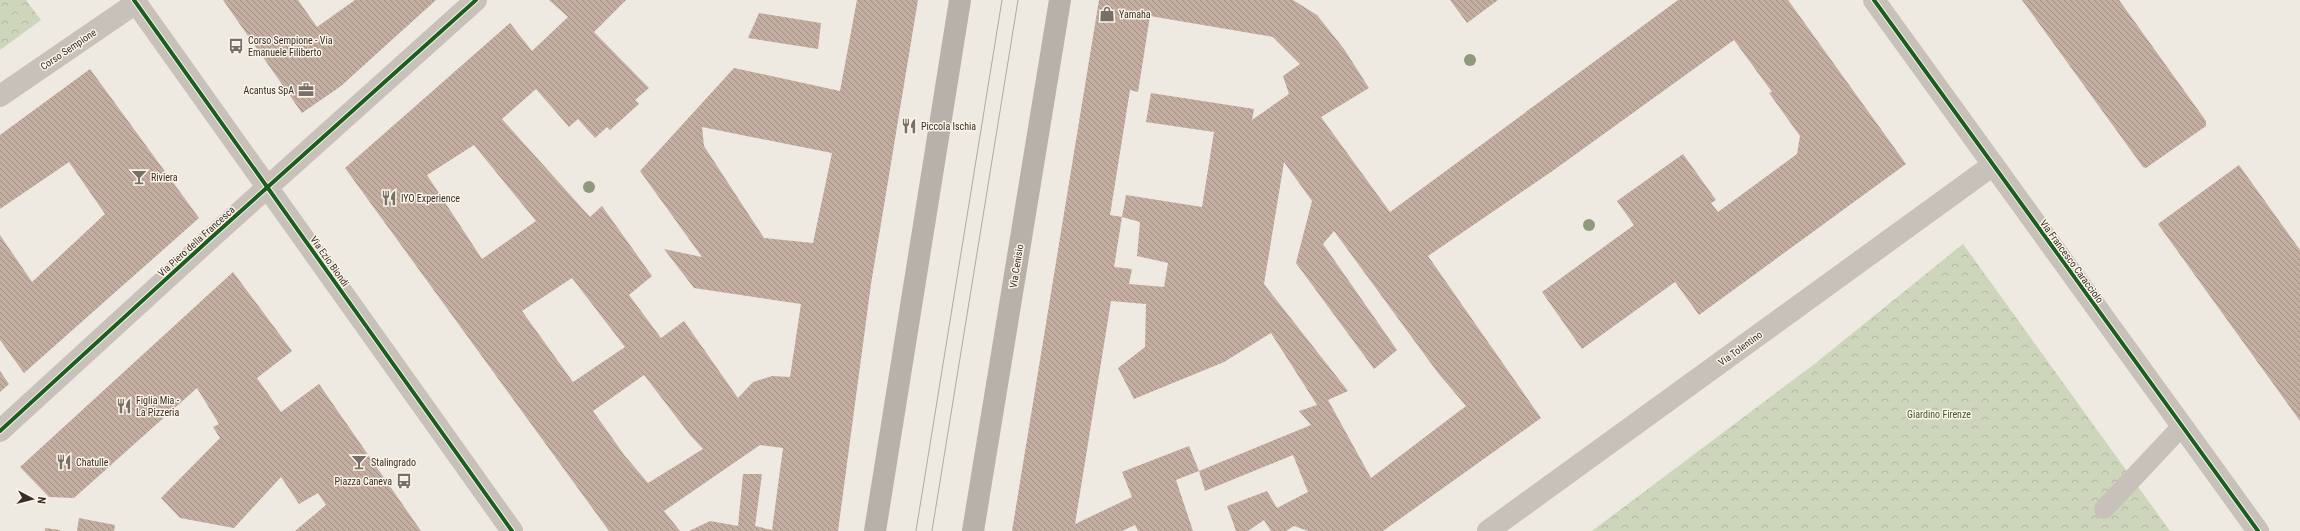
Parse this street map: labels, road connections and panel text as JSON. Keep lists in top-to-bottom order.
{
  "streets": {
    "main road": ["Via Cenisio"],
    "street": [
      "Corso Sempione",
      "Via Piero della Francesca",
      "Via Ezio Biondi",
      "Via Francesco Caracciolo",
      "Via Tolentino"
    ]
  },
  "crossings": [
    ["Corso Sempione", "Via Ezio Biondi"],
    ["Via Piero della Francesca", "Via Ezio Biondi"],
    ["Via Francesco Caracciolo", "Via Tolentino"]
  ],
  "parks": ["Giardino Firenze"],
  "places": {
    "shop": ["Yamaha"],
    "bus stop": ["Corso Sempione - Via Emanuele Filiberto", "Piazza Caneva"],
    "office": ["Acantus SpA"],
    "restaurant": [
      "Piccola Ischia",
      "IYO Experience",
      "Figlia Mia - La Pizzeria",
      "Chatulle"
    ],
    "bar": ["Riviera", "Stalingrado"]
  },
  "north": "right"
}
